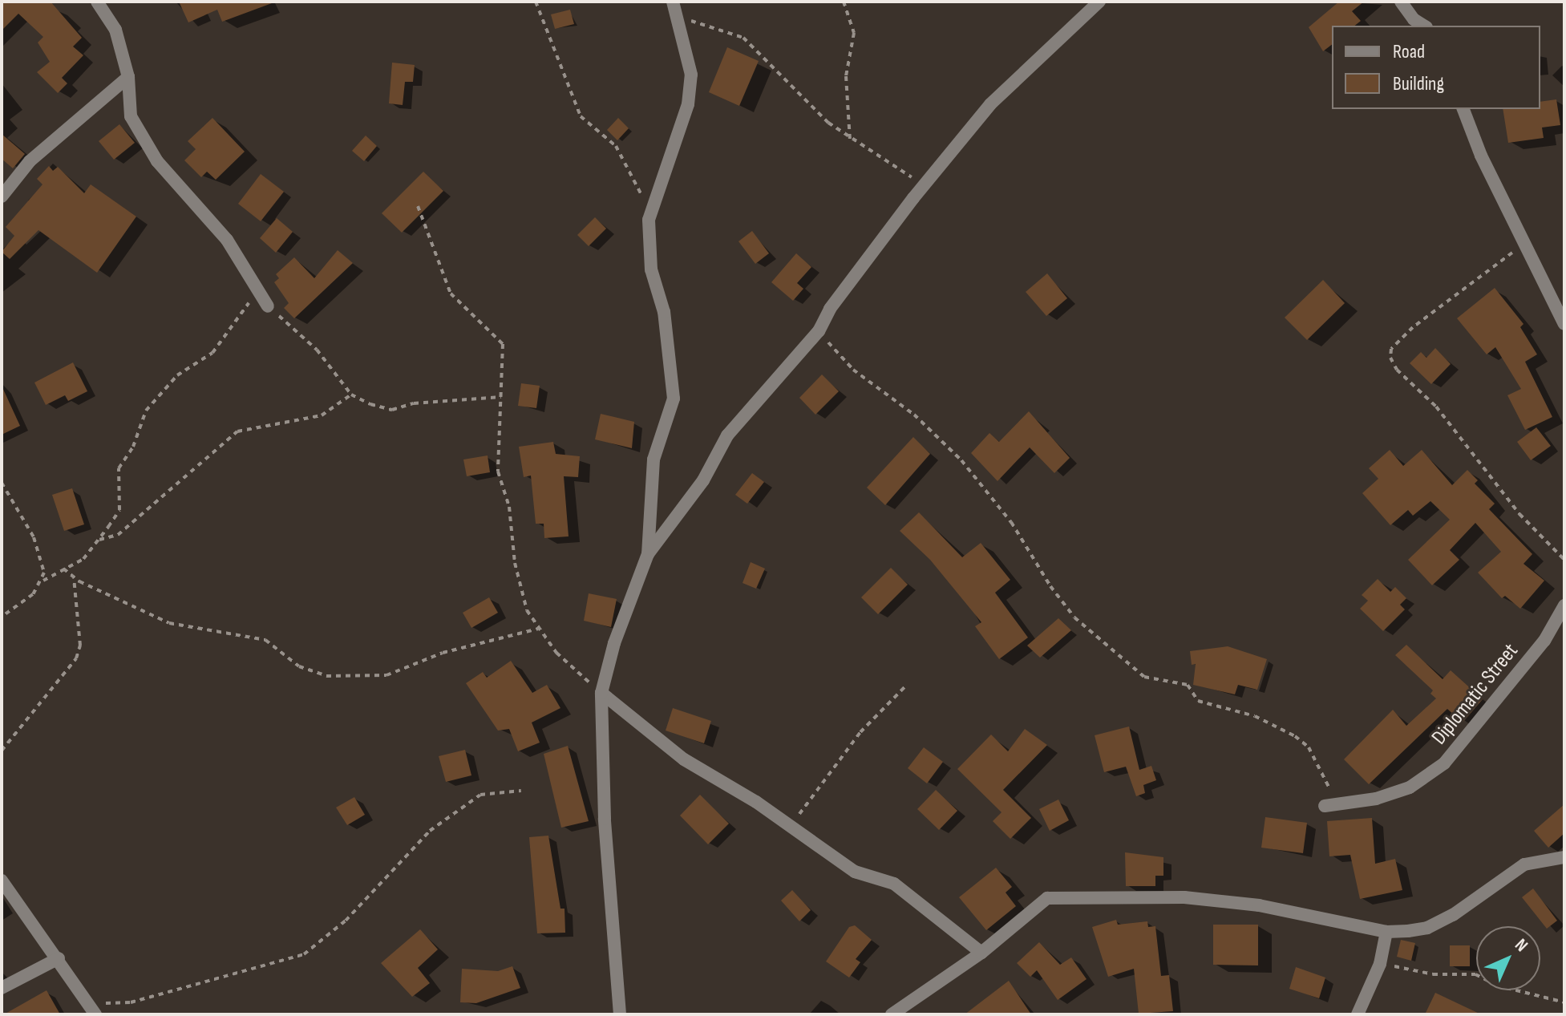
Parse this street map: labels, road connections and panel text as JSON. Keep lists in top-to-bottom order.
{
  "streets": {
    "street": ["Diplomatic Street"]
  },
  "legend": ["Road", "Building"],
  "north": "top right"
}
